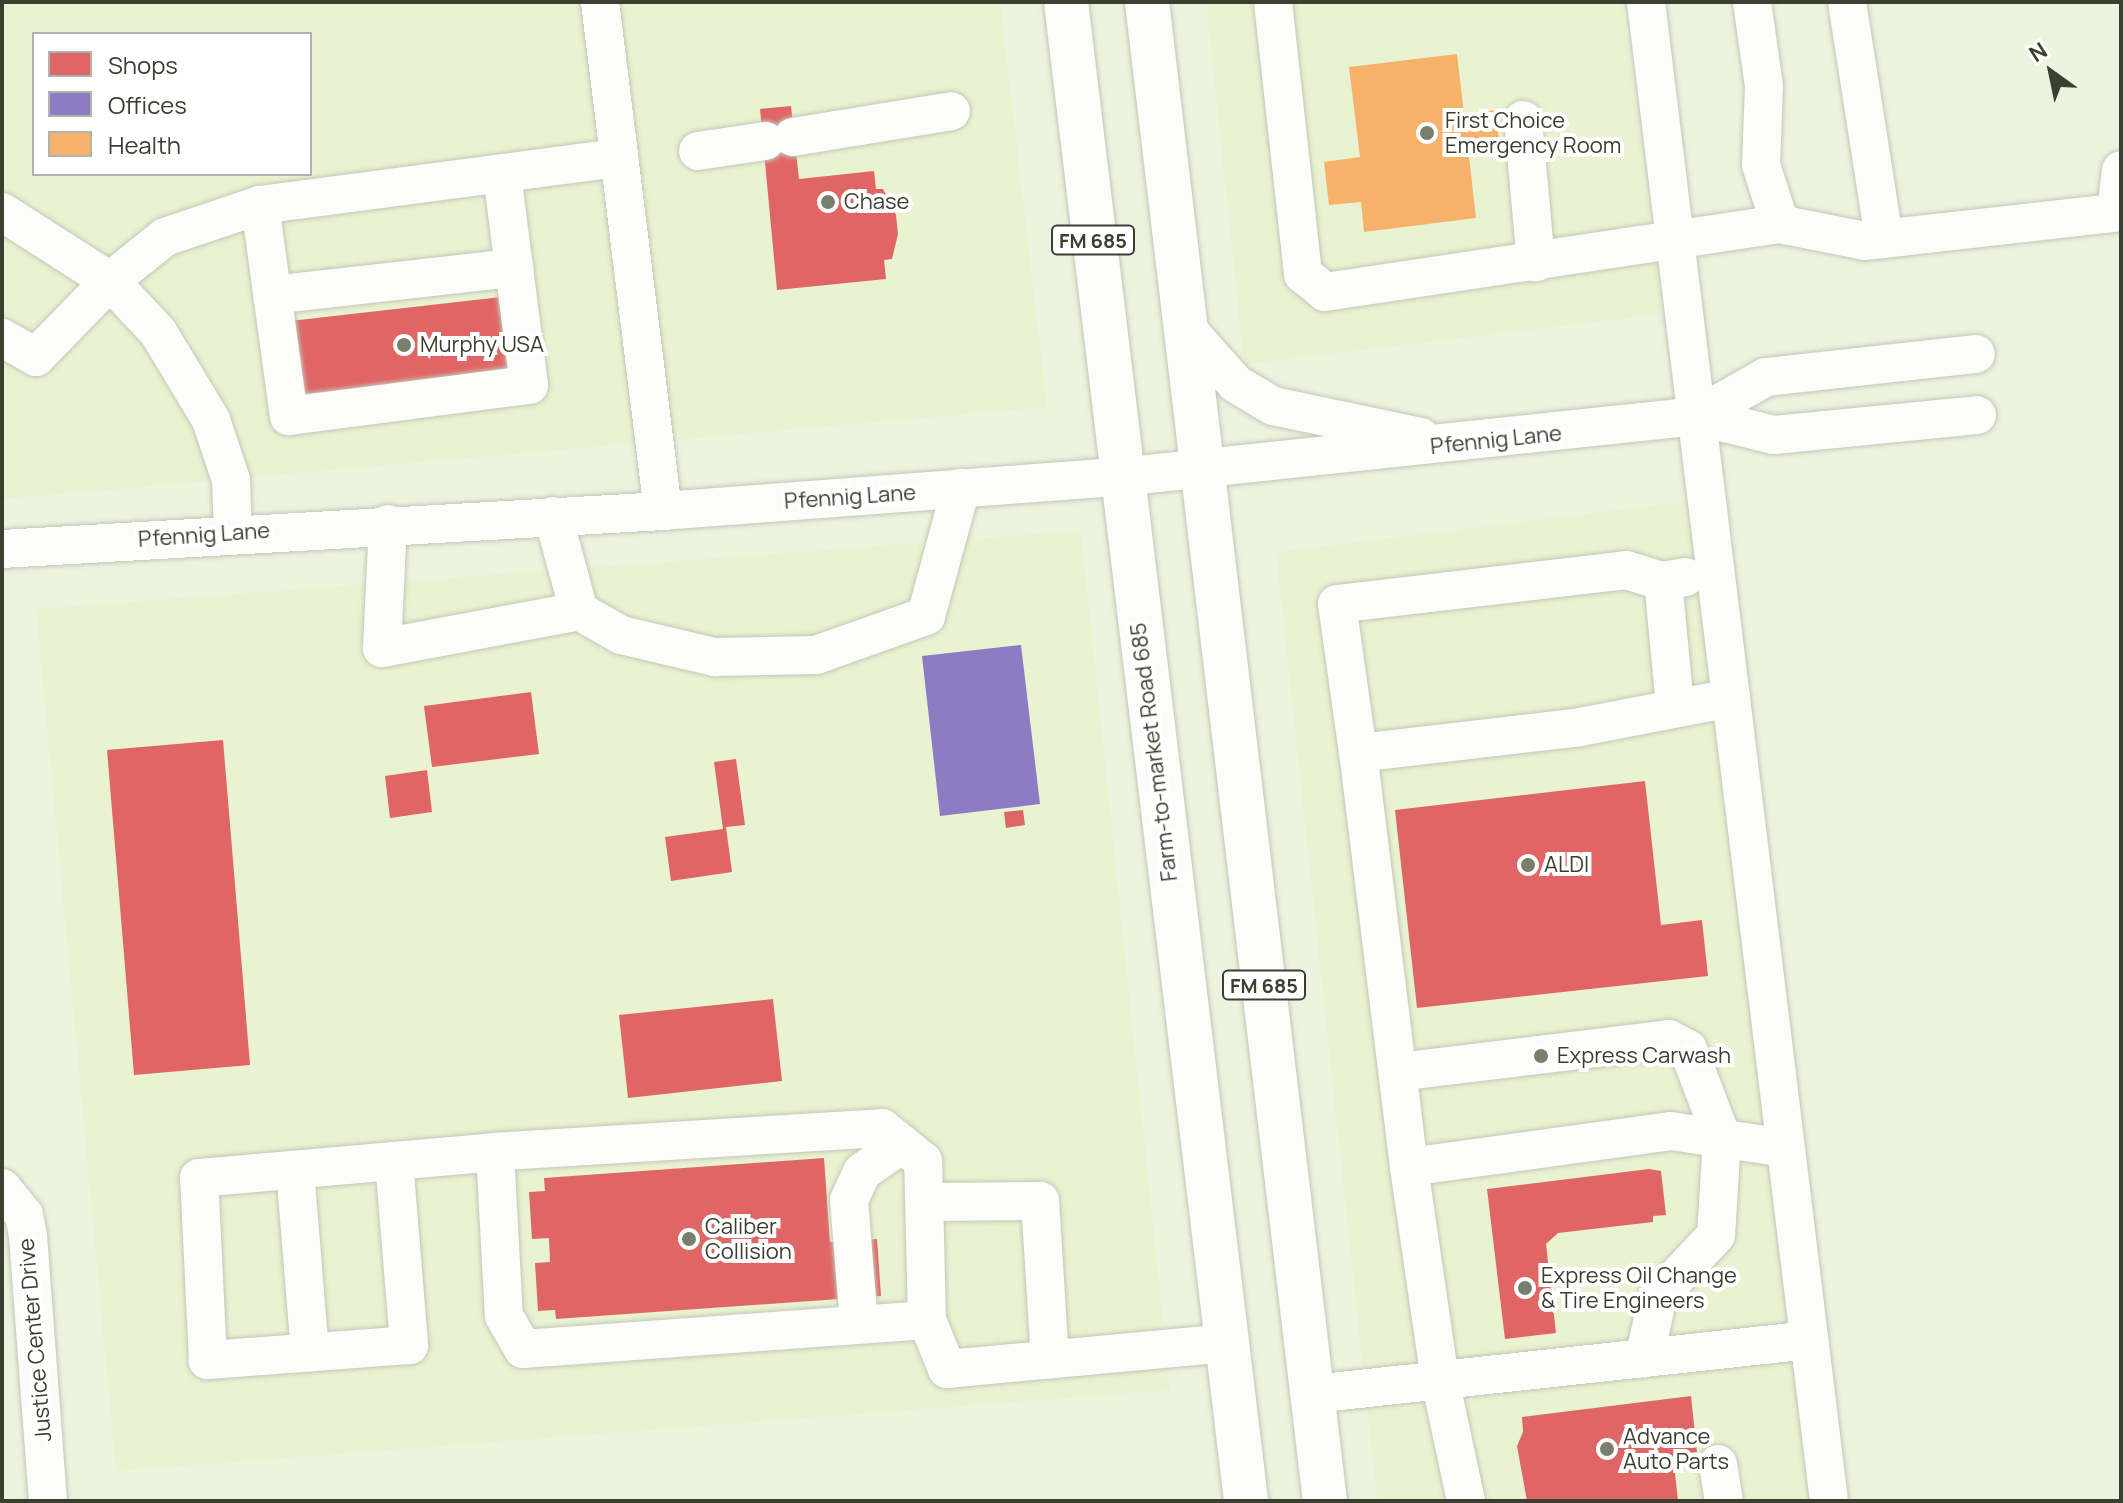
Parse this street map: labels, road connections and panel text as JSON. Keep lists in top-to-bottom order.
{
  "streets": {
    "main road": ["FM 685", "Farm-to-market Road 685"],
    "street": ["Pfennig Lane", "Justice Center Drive"]
  },
  "crossings": [
    ["FM 685", "Pfennig Lane"],
    ["Pfennig Lane", "Farm-to-market Road 685"]
  ],
  "places": [
    "First Choice Emergency Room",
    "Chase",
    "Murphy USA",
    "ALDI",
    "Express Carwash",
    "Caliber Collision",
    "Express Oil Change & Tire Engineers",
    "Advance Auto Parts"
  ],
  "legend": ["Shops", "Offices", "Health"],
  "north": "top left"
}
